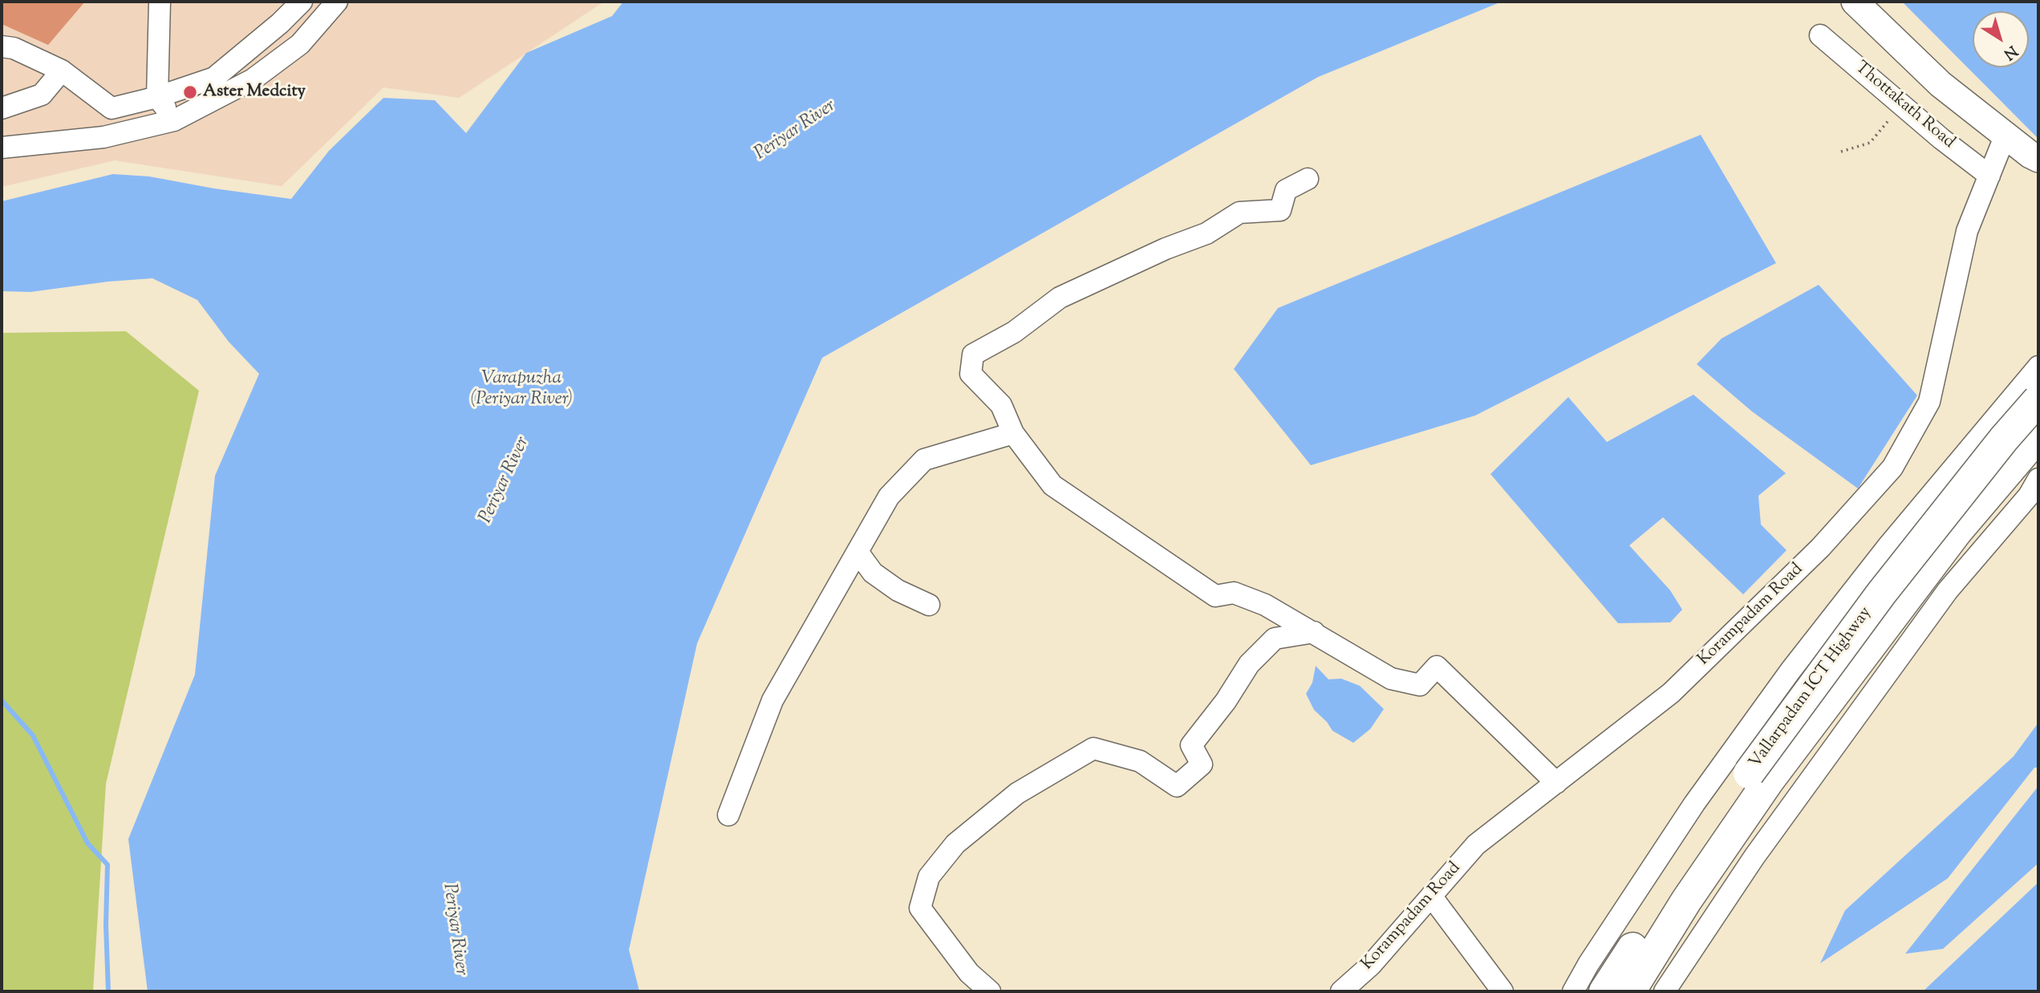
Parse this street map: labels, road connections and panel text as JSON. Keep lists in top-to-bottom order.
{
  "streets": {
    "highway": ["Vallarpadam ICT Highway"],
    "street": ["Thottakath Road", "Korampadam Road"]
  },
  "crossings": [
    ["Thottakath Road", "Korampadam Road"]
  ],
  "water": ["Periyar River", "Varapuzha (Periyar River)"],
  "places": ["Aster Medcity"],
  "north": "bottom right"
}
